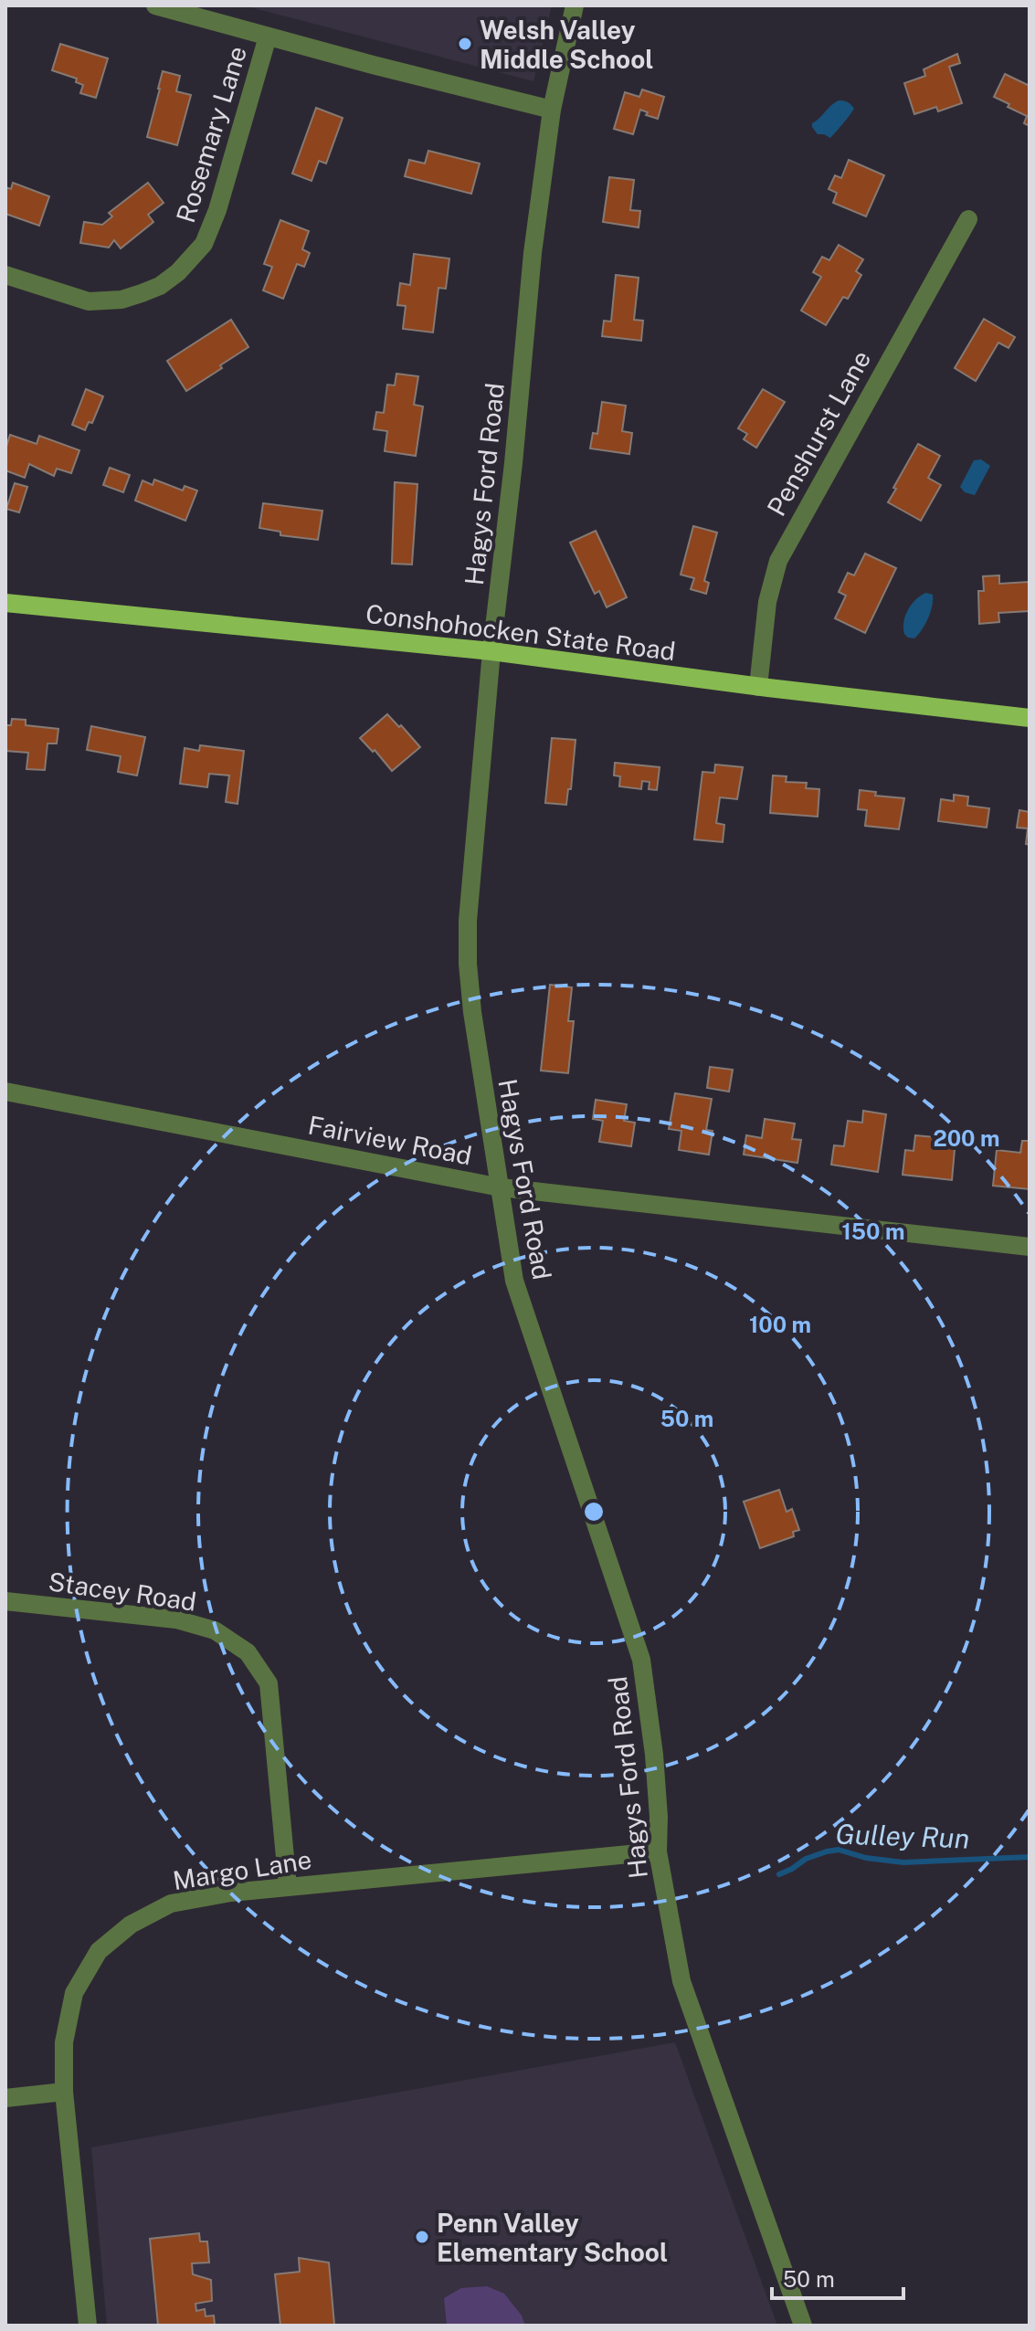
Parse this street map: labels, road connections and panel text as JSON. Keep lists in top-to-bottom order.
{
  "streets": {
    "main road": ["Conshohocken State Road"],
    "street": [
      "Rosemary Lane",
      "Penshurst Lane",
      "Hagys Ford Road",
      "Fairview Road",
      "Stacey Road",
      "Margo Lane"
    ]
  },
  "crossings": [
    ["Penshurst Lane", "Conshohocken State Road"],
    ["Hagys Ford Road", "Conshohocken State Road"],
    ["Hagys Ford Road", "Fairview Road"],
    ["Hagys Ford Road", "Margo Lane"],
    ["Stacey Road", "Margo Lane"]
  ],
  "water": ["Gulley Run"],
  "places": ["Welsh Valley Middle School", "Penn Valley Elementary School"],
  "scale_bar": "50 m",
  "rings": [
    "200 m",
    "150 m",
    "100 m",
    "50 m"
  ]
}
